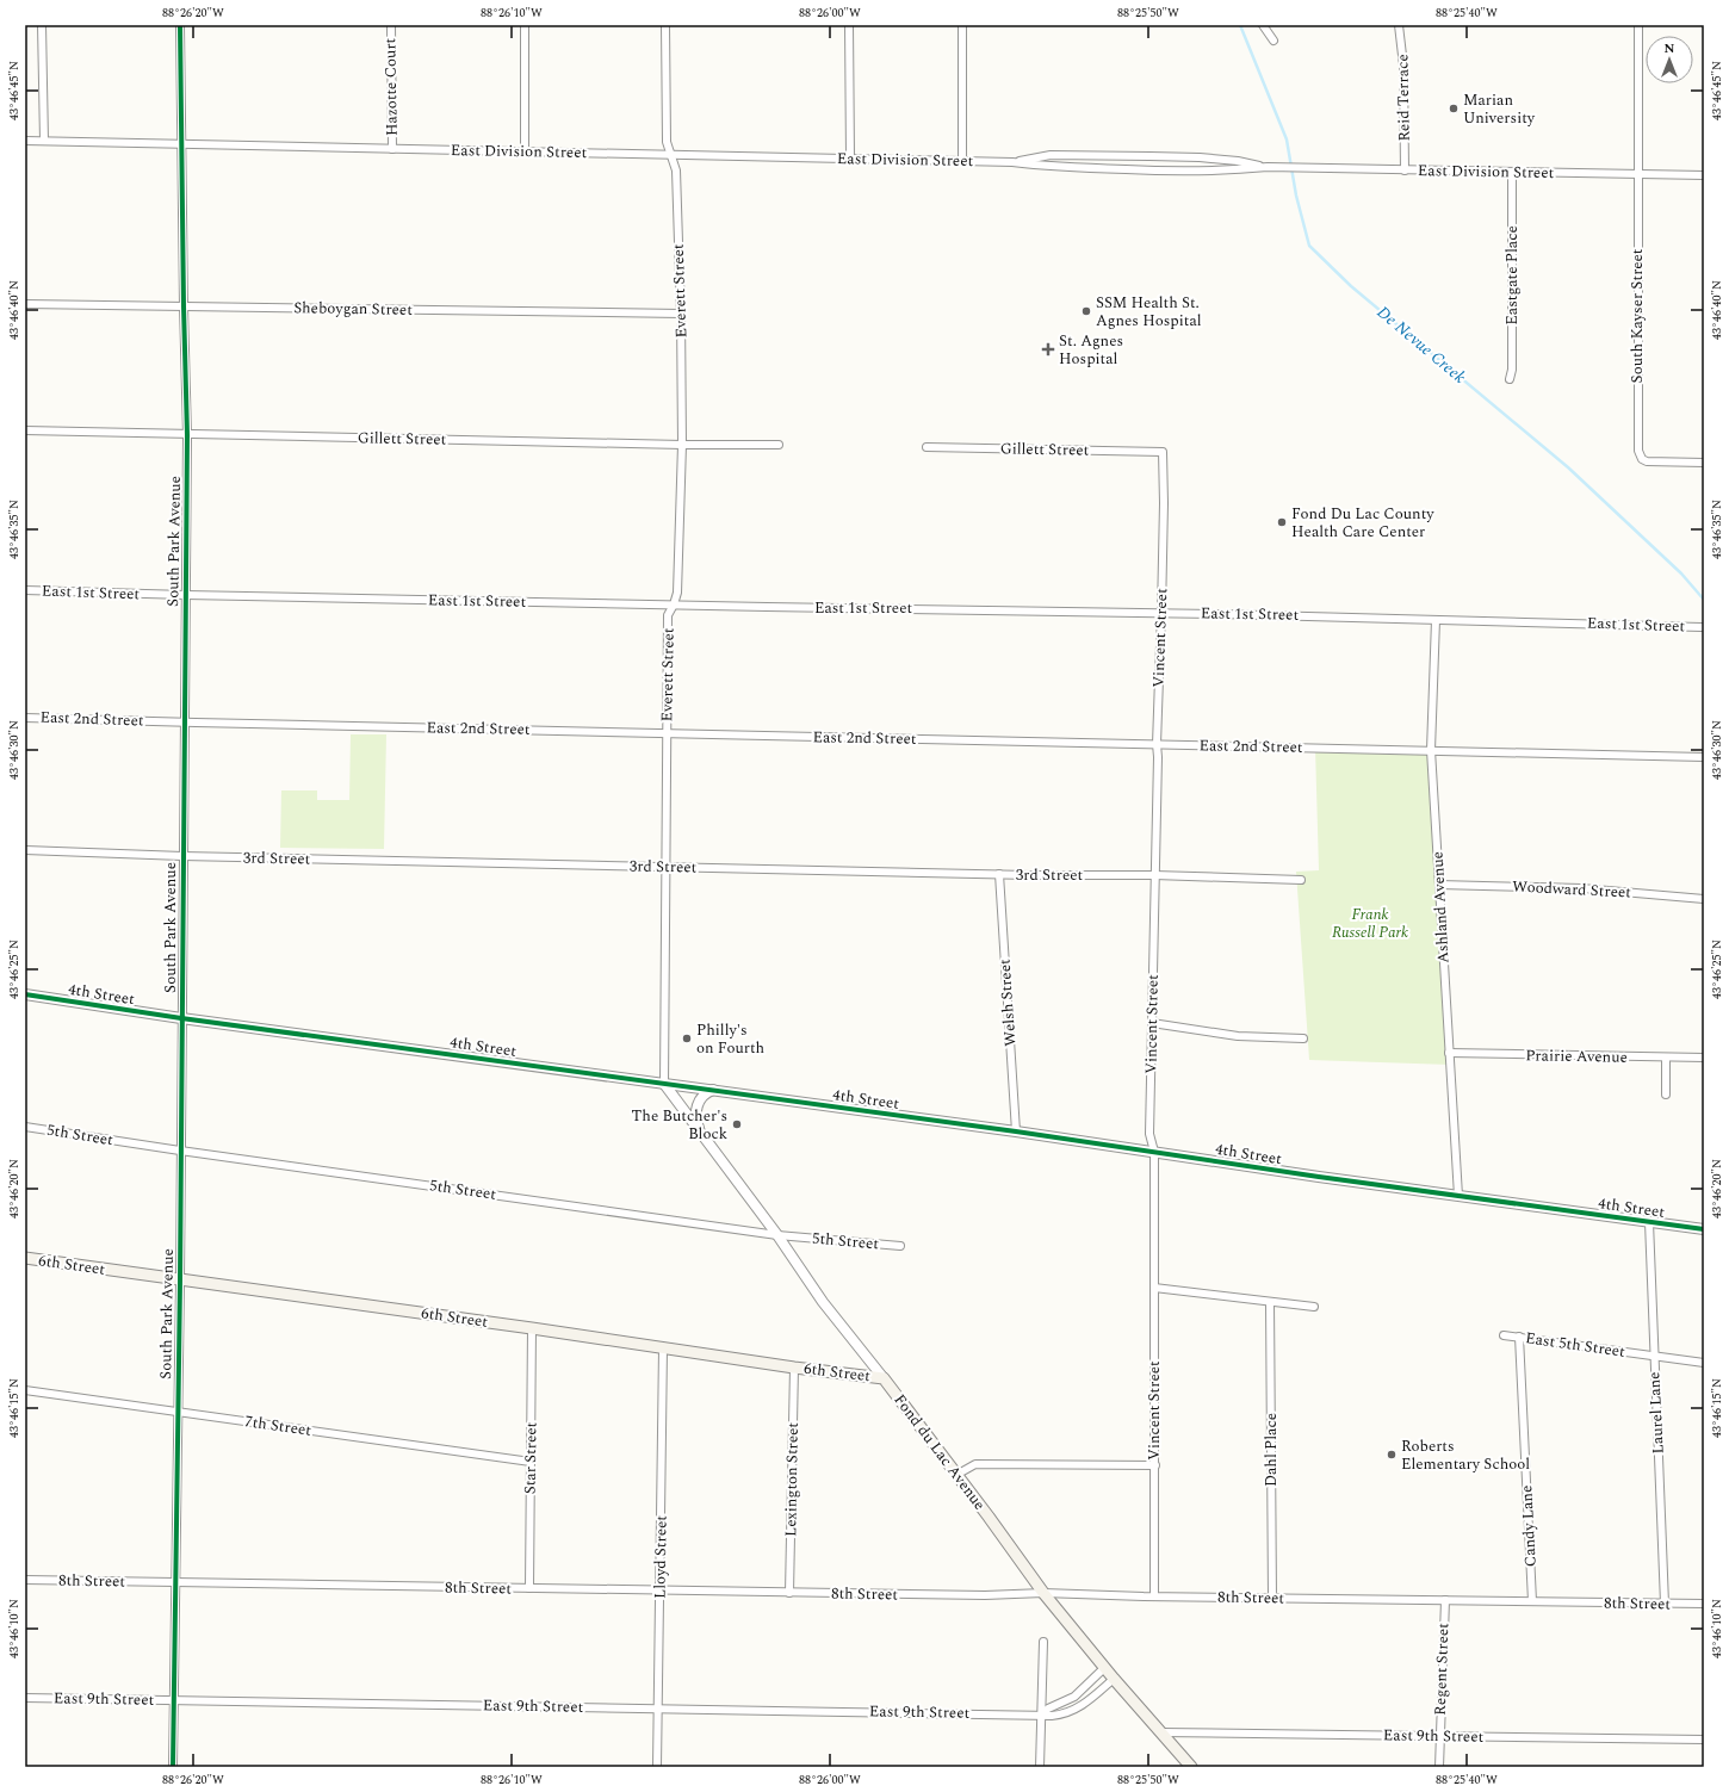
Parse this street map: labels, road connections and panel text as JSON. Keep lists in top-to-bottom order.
{
  "streets": {
    "main road": ["6th Street", "Fond du Lac Avenue"],
    "street": [
      "Hazotte Court",
      "Reid Terrace",
      "East Division Street",
      "Eastgate Place",
      "Everett Street",
      "Sheboygan Street",
      "South Kayser Street",
      "Gillett Street",
      "South Park Avenue",
      "East 1st Street",
      "Vincent Street",
      "East 2nd Street",
      "3rd Street",
      "Woodward Street",
      "Ashland Avenue",
      "4th Street",
      "Welsh Street",
      "Prairie Avenue",
      "5th Street",
      "East 5th Street",
      "Laurel Lane",
      "7th Street",
      "Dahl Place",
      "Star Street",
      "Lexington Street",
      "Candy Lane",
      "Lloyd Street",
      "8th Street",
      "Regent Street",
      "East 9th Street"
    ]
  },
  "crossings": [
    ["Hazotte Court", "East Division Street"],
    ["Reid Terrace", "East Division Street"],
    ["East Division Street", "Eastgate Place"],
    ["East Division Street", "Everett Street"],
    ["East Division Street", "South Kayser Street"],
    ["East Division Street", "South Park Avenue"],
    ["Everett Street", "Sheboygan Street"],
    ["Everett Street", "Gillett Street"],
    ["Everett Street", "East 1st Street"],
    ["Everett Street", "East 2nd Street"],
    ["Everett Street", "3rd Street"],
    ["Everett Street", "4th Street"],
    ["Everett Street", "Fond du Lac Avenue"],
    ["Sheboygan Street", "South Park Avenue"],
    ["Gillett Street", "South Park Avenue"],
    ["Gillett Street", "Vincent Street"],
    ["South Park Avenue", "East 1st Street"],
    ["South Park Avenue", "East 2nd Street"],
    ["South Park Avenue", "3rd Street"],
    ["South Park Avenue", "4th Street"],
    ["South Park Avenue", "5th Street"],
    ["South Park Avenue", "6th Street"],
    ["South Park Avenue", "7th Street"],
    ["South Park Avenue", "8th Street"],
    ["South Park Avenue", "East 9th Street"],
    ["East 1st Street", "Vincent Street"],
    ["East 1st Street", "Ashland Avenue"],
    ["Vincent Street", "East 2nd Street"],
    ["Vincent Street", "3rd Street"],
    ["Vincent Street", "4th Street"],
    ["Vincent Street", "8th Street"],
    ["East 2nd Street", "Ashland Avenue"],
    ["3rd Street", "Welsh Street"],
    ["Woodward Street", "Ashland Avenue"],
    ["Ashland Avenue", "4th Street"],
    ["Ashland Avenue", "Prairie Avenue"],
    ["4th Street", "Welsh Street"],
    ["4th Street", "Laurel Lane"],
    ["4th Street", "Fond du Lac Avenue"],
    ["5th Street", "Fond du Lac Avenue"],
    ["6th Street", "Fond du Lac Avenue"],
    ["6th Street", "Star Street"],
    ["6th Street", "Lexington Street"],
    ["6th Street", "Lloyd Street"],
    ["East 5th Street", "Laurel Lane"],
    ["East 5th Street", "Candy Lane"],
    ["Laurel Lane", "8th Street"],
    ["7th Street", "Star Street"],
    ["Dahl Place", "8th Street"],
    ["Fond du Lac Avenue", "8th Street"],
    ["Fond du Lac Avenue", "East 9th Street"],
    ["Star Street", "8th Street"],
    ["Lexington Street", "8th Street"],
    ["Candy Lane", "8th Street"],
    ["Lloyd Street", "8th Street"],
    ["Lloyd Street", "East 9th Street"],
    ["8th Street", "Regent Street"],
    ["Regent Street", "East 9th Street"]
  ],
  "water": ["De Nevue Creek"],
  "parks": ["Frank Russell Park"],
  "places": {
    "other": [
      "Marian University",
      "SSM Health St. Agnes Hospital",
      "Fond Du Lac County Health Care Center",
      "Philly's on Fourth",
      "The Butcher's Block",
      "Roberts Elementary School"
    ],
    "health": ["St. Agnes Hospital"]
  },
  "north": "top",
  "coordinates": [
    "88°26'20\"W",
    "88°26'10\"W",
    "88°26'00\"W",
    "88°25'50\"W",
    "88°25'40\"W",
    "43°46'45\"N",
    "43°46'40\"N",
    "43°46'35\"N",
    "43°46'30\"N",
    "43°46'25\"N",
    "43°46'20\"N",
    "43°46'15\"N",
    "43°46'10\"N"
  ]
}
